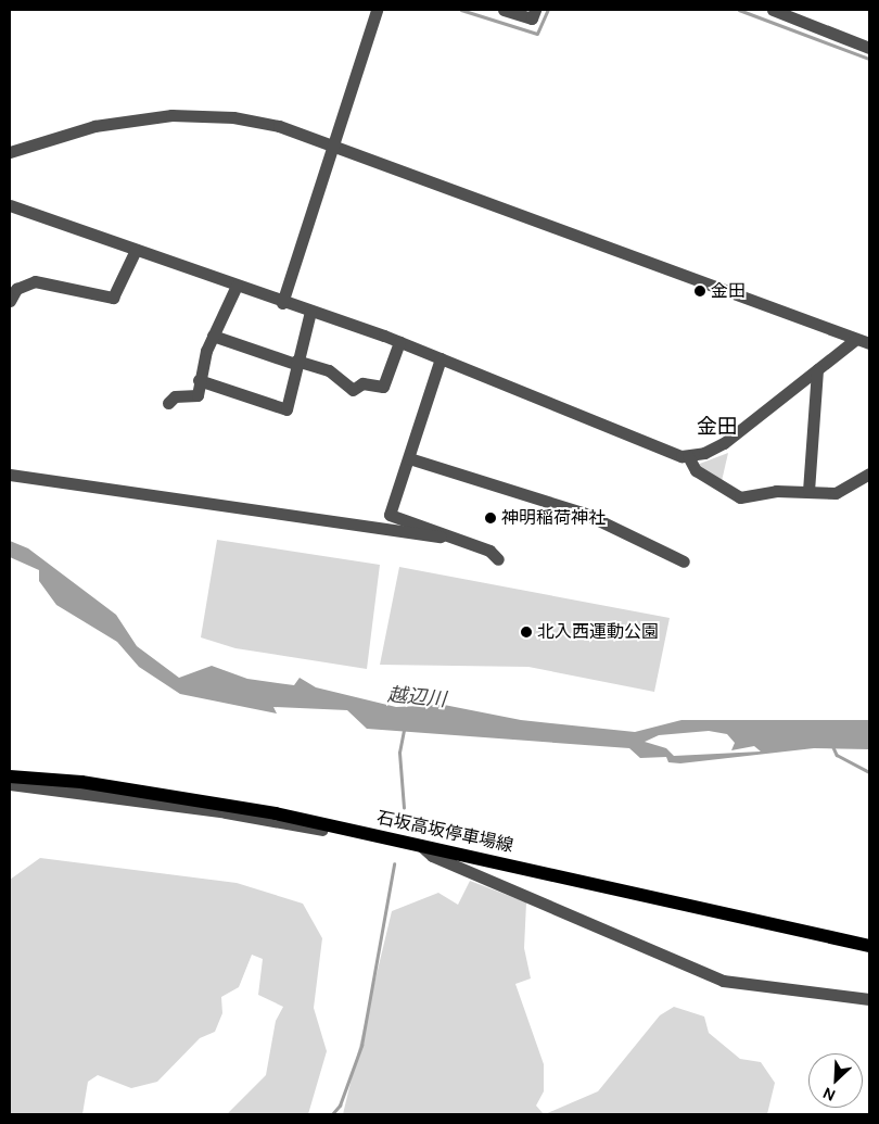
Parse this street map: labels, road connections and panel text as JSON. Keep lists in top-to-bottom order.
{
  "streets": {
    "main road": ["石坂高坂停車場線"]
  },
  "districts": ["金田"],
  "water": ["越辺川"],
  "places": ["金田", "神明稲荷神社", "北入西運動公園"],
  "north": "bottom left"
}
